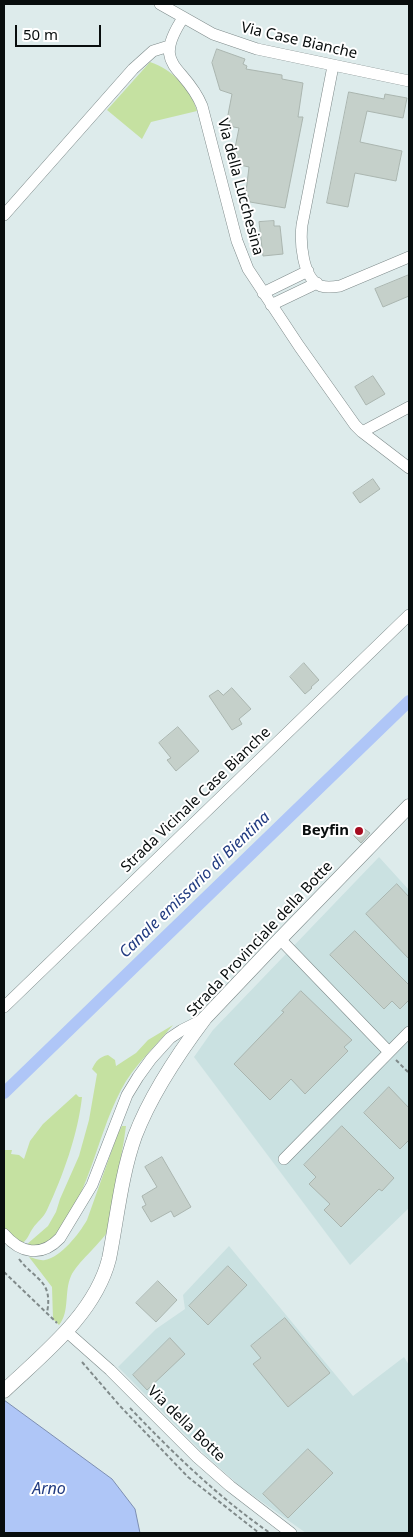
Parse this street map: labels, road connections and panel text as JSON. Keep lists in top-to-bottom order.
{
  "streets": {
    "main road": ["Strada Provinciale della Botte"],
    "street": [
      "Via Case Bianche",
      "Via della Lucchesina",
      "Strada Vicinale Case Bianche",
      "Via della Botte"
    ]
  },
  "crossings": [
    ["Strada Provinciale della Botte", "Via della Botte"]
  ],
  "water": ["Canale emissario di Bientina", "Arno"],
  "places": ["Beyfin"],
  "scale_bar": "50 m"
}
